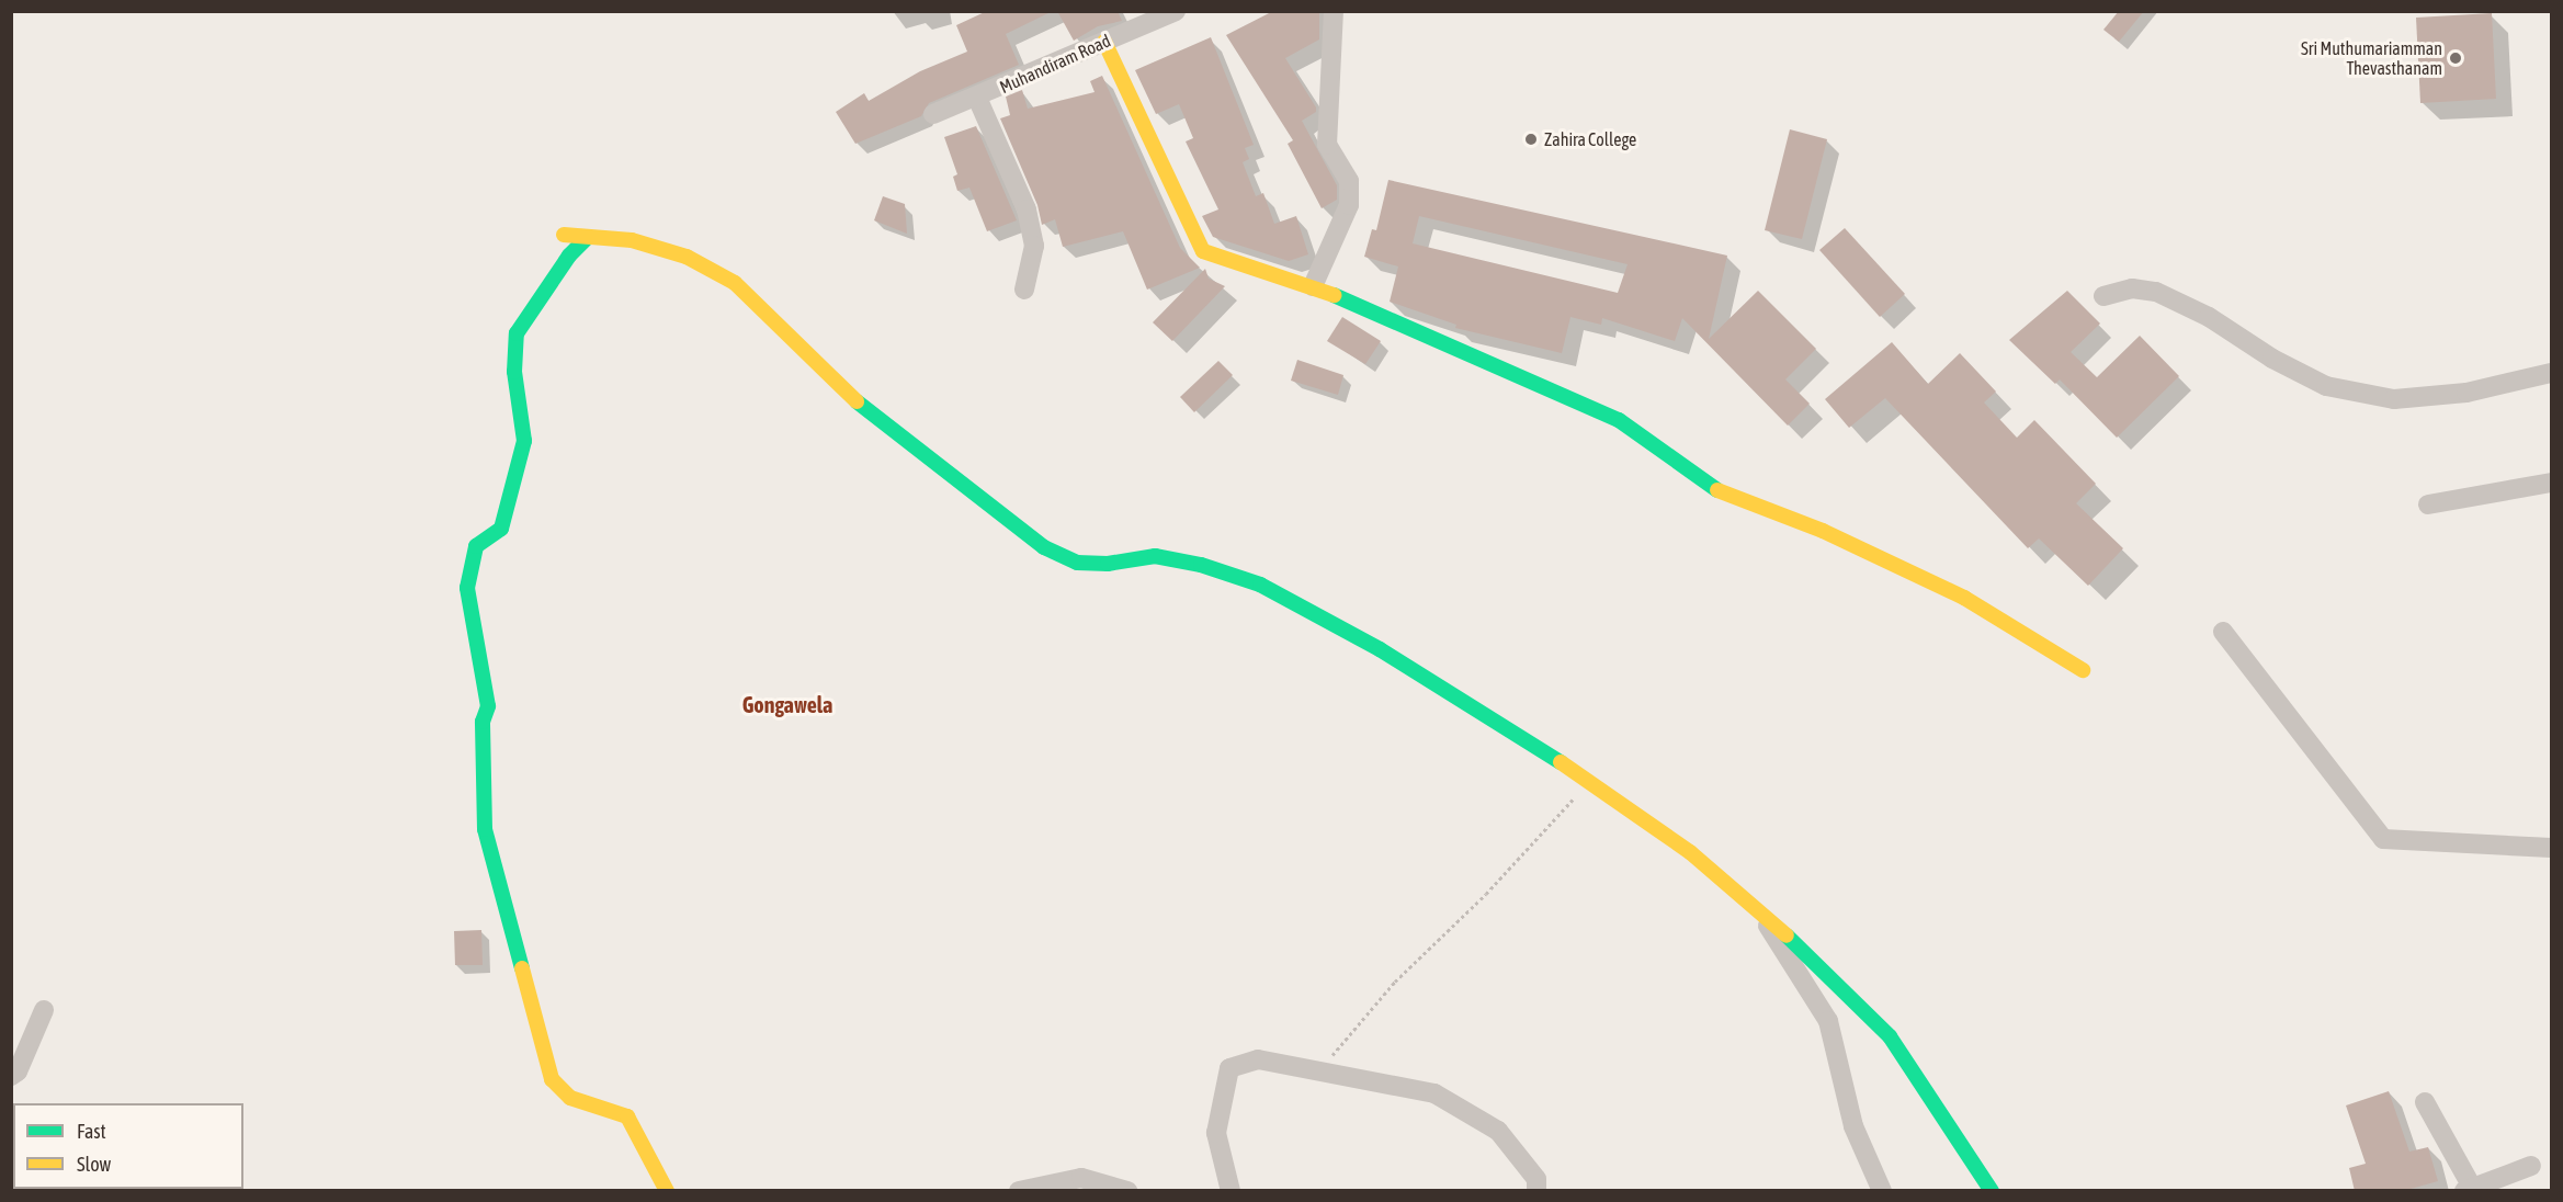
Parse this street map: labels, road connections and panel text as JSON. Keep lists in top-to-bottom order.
{
  "streets": {
    "street": ["Muhandiram Road"]
  },
  "districts": ["Gongawela"],
  "places": ["Sri Muthumariamman Thevasthanam", "Zahira College"],
  "legend": ["Fast", "Slow"]
}
